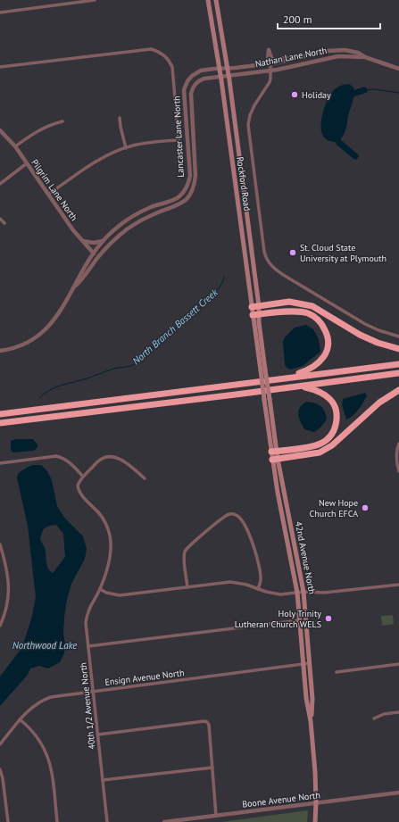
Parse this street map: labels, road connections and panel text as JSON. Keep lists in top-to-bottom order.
{
  "streets": {
    "main road": ["Rockford Road", "42nd Avenue North"],
    "street": [
      "Nathan Lane North",
      "Lancaster Lane North",
      "Pilgrim Lane North",
      "Ensign Avenue North",
      "40th 1/2 Avenue North",
      "Boone Avenue North"
    ]
  },
  "crossings": [
    ["Nathan Lane North", "Lancaster Lane North"],
    ["Nathan Lane North", "Rockford Road"],
    ["Lancaster Lane North", "Rockford Road"],
    ["Lancaster Lane North", "Pilgrim Lane North"],
    ["Rockford Road", "42nd Avenue North"],
    ["42nd Avenue North", "Ensign Avenue North"],
    ["42nd Avenue North", "Boone Avenue North"],
    ["Ensign Avenue North", "40th 1/2 Avenue North"]
  ],
  "water": ["North Branch Bassett Creek", "Northwood Lake"],
  "places": [
    "Holiday",
    "St. Cloud State University at Plymouth",
    "New Hope Church EFCA",
    "Holy Trinity Lutheran Church WELS"
  ],
  "scale_bar": "200 m"
}
